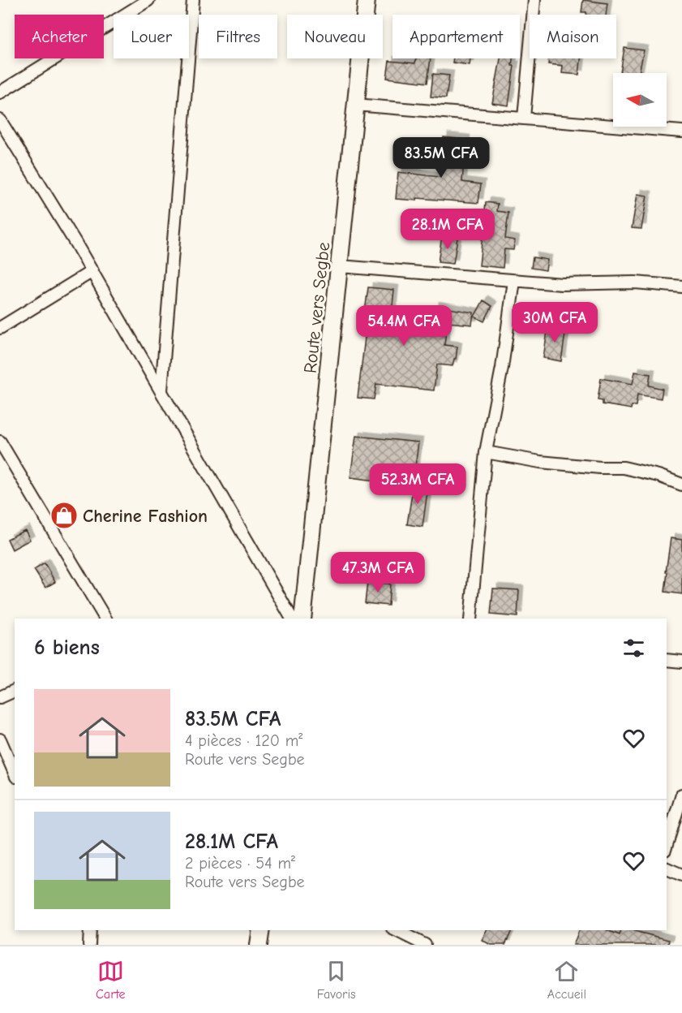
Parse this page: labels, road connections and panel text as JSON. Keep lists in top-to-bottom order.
{
  "streets": {
    "main road": ["Route vers Segbe"]
  },
  "places": {
    "shop": ["Cherine Fashion"]
  },
  "north": "left",
  "page": {
    "chip": [
      "Acheter",
      "Louer",
      "Filtres",
      "Nouveau",
      "Appartement",
      "Maison"
    ],
    "price": [
      "83.5M CFA",
      "28.1M CFA",
      "30M CFA",
      "54.4M CFA",
      "52.3M CFA",
      "47.3M CFA"
    ],
    "heading": "6 biens",
    "list": [
      {
        "name": "83.5M CFA",
        "note": "4 pièces · 120 m² · Route vers Segbe"
      },
      {
        "name": "28.1M CFA",
        "note": "2 pièces · 54 m² · Route vers Segbe"
      }
    ],
    "tabs": ["Carte", "Favoris", "Accueil"]
  }
}
